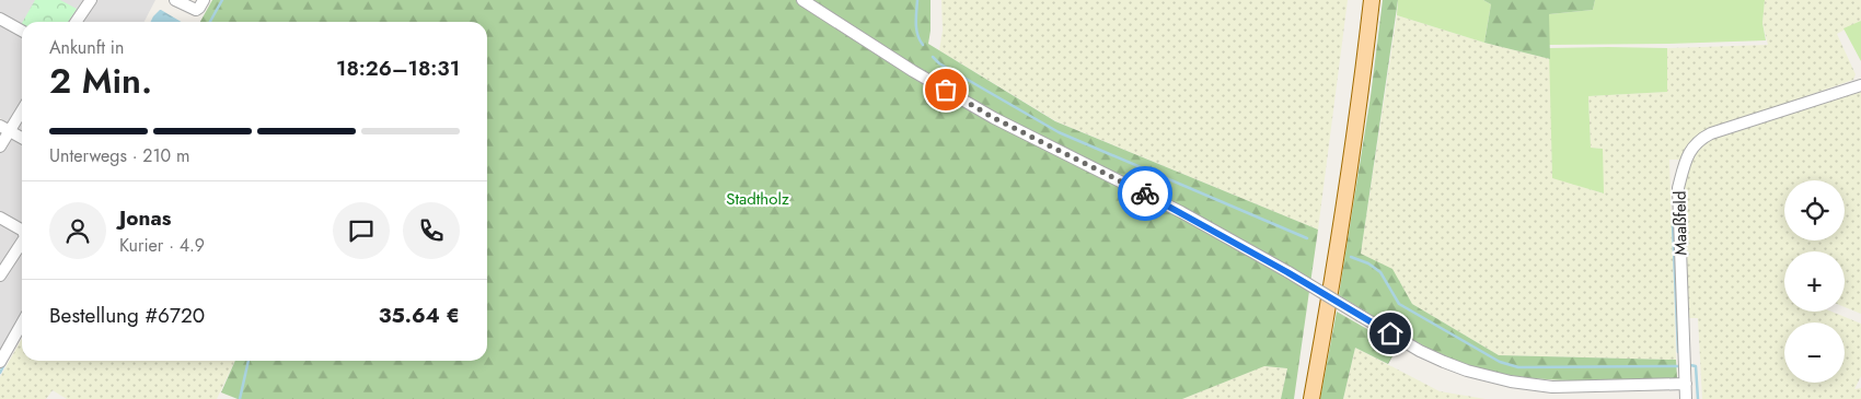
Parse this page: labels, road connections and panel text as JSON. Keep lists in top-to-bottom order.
{
  "streets": {
    "street": ["Maaßfeld"]
  },
  "parks": ["Stadtholz"],
  "page": {
    "heading": ["2 Min.", "Ankunft in", "18:26–18:31"],
    "panel": [
      "Jonas",
      "Kurier · 4.9",
      "Bestellung #6720",
      "35.64 €"
    ],
    "bar": "Unterwegs · 210 m",
    "map_buttons": ["+", "−"]
  }
}
